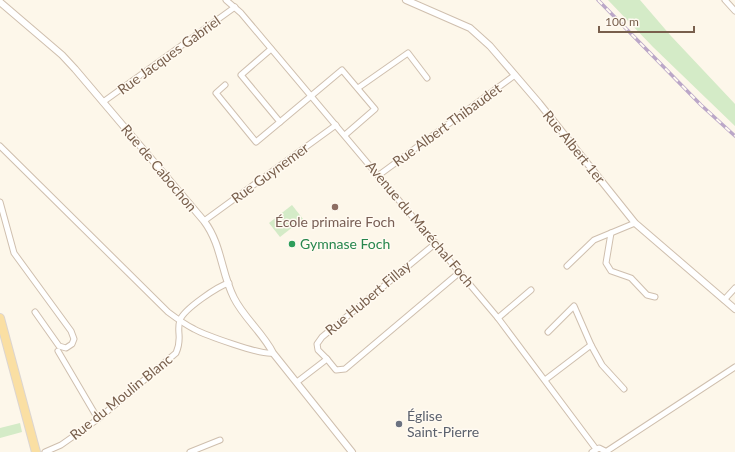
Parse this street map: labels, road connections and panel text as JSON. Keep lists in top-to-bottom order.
{
  "streets": {
    "street": [
      "Rue Jacques Gabriel",
      "Rue Albert Thibaudet",
      "Rue Albert 1er",
      "Rue de Cabochon",
      "Rue Guynemer",
      "Avenue du Maréchal Foch",
      "Rue Hubert Fillay",
      "Rue du Moulin Blanc"
    ]
  },
  "crossings": [
    ["Rue Jacques Gabriel", "Rue de Cabochon"],
    ["Rue Jacques Gabriel", "Avenue du Maréchal Foch"],
    ["Rue Albert Thibaudet", "Rue Albert 1er"],
    ["Rue Albert Thibaudet", "Avenue du Maréchal Foch"],
    ["Rue de Cabochon", "Rue Guynemer"],
    ["Rue Guynemer", "Avenue du Maréchal Foch"],
    ["Avenue du Maréchal Foch", "Rue Hubert Fillay"]
  ],
  "places": ["École primaire Foch", "Gymnase Foch", "Église Saint-Pierre"],
  "scale_bar": "100 m"
}
